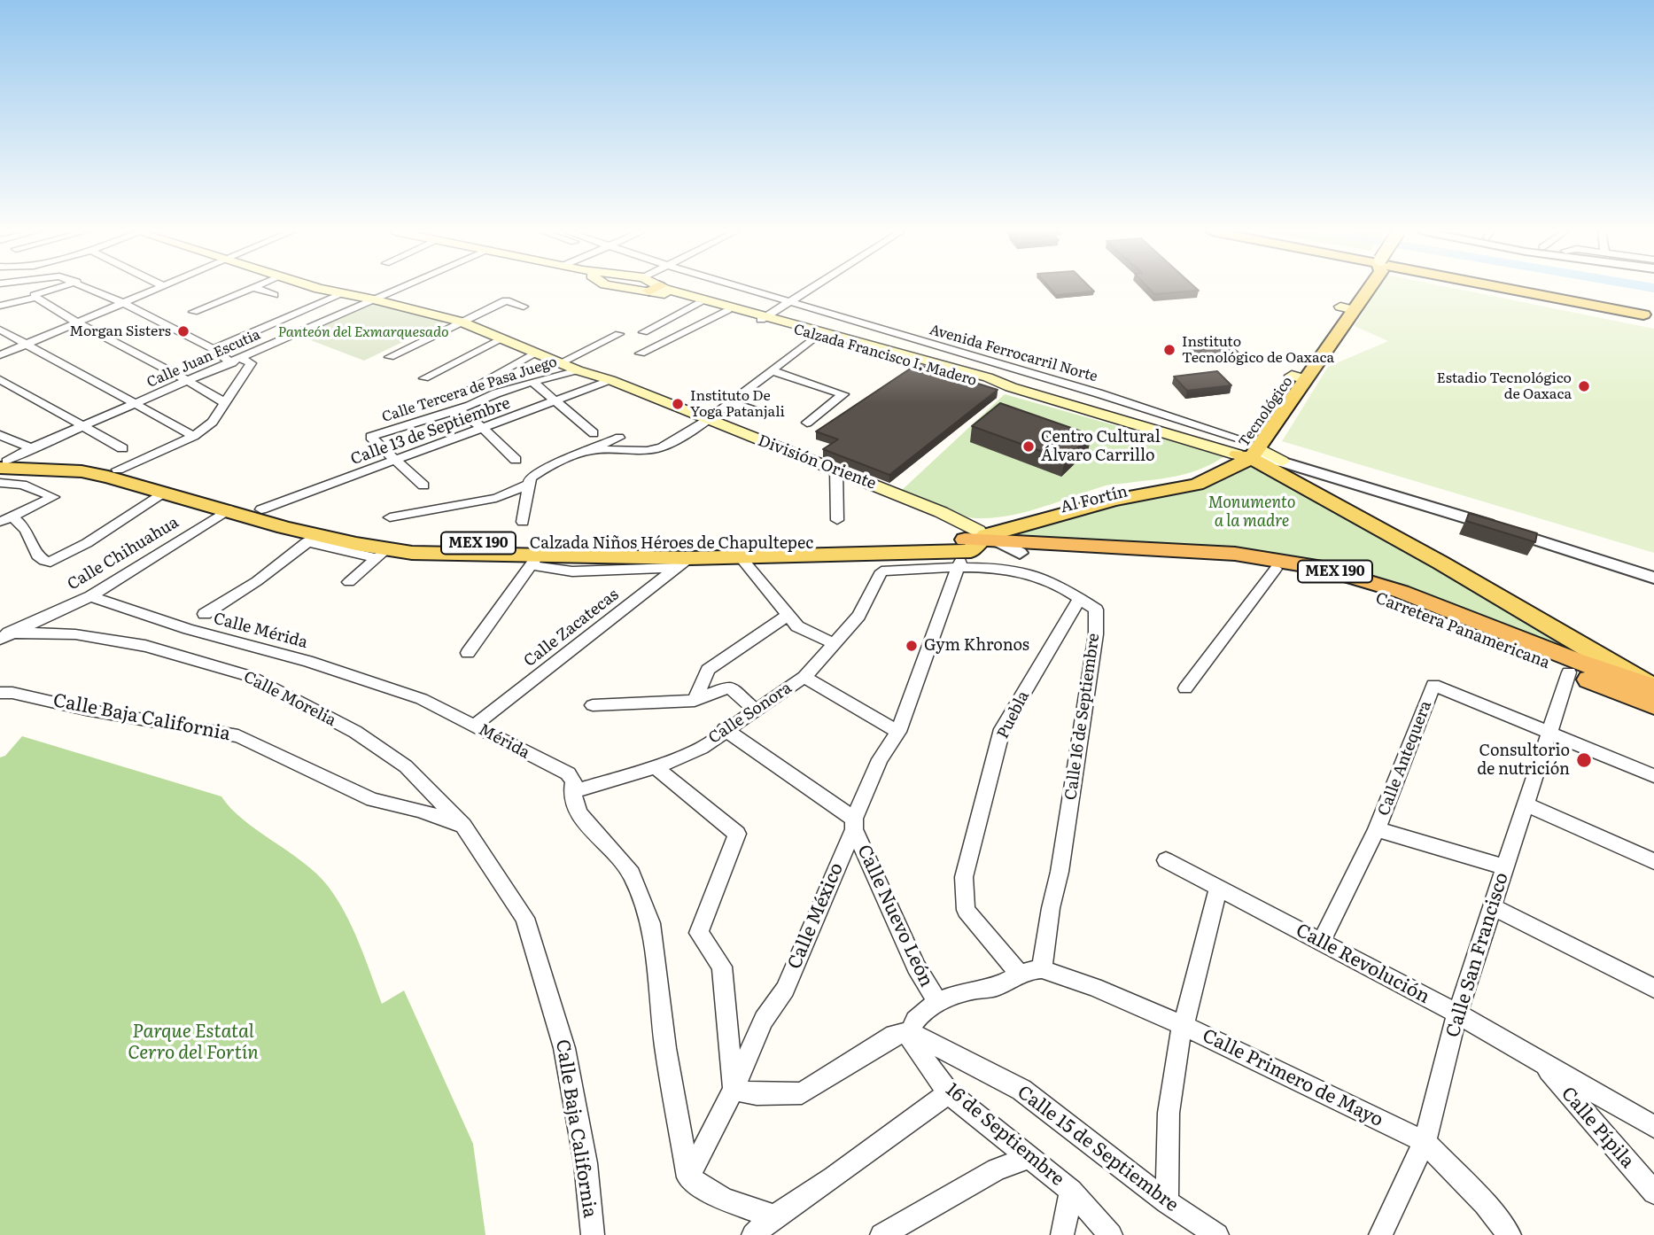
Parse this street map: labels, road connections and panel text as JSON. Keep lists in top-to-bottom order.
{
  "streets": {
    "highway": ["MEX 190", "Carretera Panamericana"],
    "main road": [
      "Calzada Francisco I. Madero",
      "Tecnológico",
      "División Oriente",
      "Al Fortín",
      "Calzada Niños Héroes de Chapultepec"
    ],
    "street": [
      "Avenida Ferrocarril Norte",
      "Calle Juan Escutia",
      "Calle Tercera de Pasa Juego",
      "Calle 13 de Septiembre",
      "Calle Chihuahua",
      "Calle Zacatecas",
      "Calle Mérida",
      "Calle Morelia",
      "Calle Sonora",
      "Puebla",
      "Calle 16 de Septiembre",
      "Calle Baja California",
      "Mérida",
      "Calle Antequera",
      "Calle México",
      "Calle Nuevo León",
      "Calle San Francisco",
      "Calle Revolución",
      "Calle Primero de Mayo",
      "Calle Pípila",
      "16 de Septiembre",
      "Calle 15 de Septiembre"
    ]
  },
  "crossings": [
    ["Avenida Ferrocarril Norte", "Calzada Francisco I. Madero"],
    ["Avenida Ferrocarril Norte", "Tecnológico"],
    ["Avenida Ferrocarril Norte", "Al Fortín"],
    ["Calzada Francisco I. Madero", "Tecnológico"],
    ["Calzada Francisco I. Madero", "Al Fortín"],
    ["Calzada Francisco I. Madero", "Carretera Panamericana"],
    ["Calle Juan Escutia", "División Oriente"],
    ["Calle Tercera de Pasa Juego", "Calle 13 de Septiembre"],
    ["Calle Tercera de Pasa Juego", "División Oriente"],
    ["Tecnológico", "Al Fortín"],
    ["Calle 13 de Septiembre", "División Oriente"],
    ["Calle 13 de Septiembre", "Calzada Niños Héroes de Chapultepec"],
    ["División Oriente", "Al Fortín"],
    ["División Oriente", "Calzada Niños Héroes de Chapultepec"],
    ["División Oriente", "Carretera Panamericana"],
    ["División Oriente", "Calle 16 de Septiembre"],
    ["División Oriente", "Calle México"],
    ["Al Fortín", "Calzada Niños Héroes de Chapultepec"],
    ["Al Fortín", "Carretera Panamericana"],
    ["Al Fortín", "Calle 16 de Septiembre"],
    ["Al Fortín", "Calle México"],
    ["Calzada Niños Héroes de Chapultepec", "Calle Chihuahua"],
    ["Calzada Niños Héroes de Chapultepec", "Calle Zacatecas"],
    ["Calzada Niños Héroes de Chapultepec", "Carretera Panamericana"],
    ["Calzada Niños Héroes de Chapultepec", "Calle 16 de Septiembre"],
    ["Calzada Niños Héroes de Chapultepec", "Calle México"],
    ["Calle Chihuahua", "Calle Mérida"],
    ["Calle Chihuahua", "Calle Morelia"],
    ["Calle Zacatecas", "Mérida"],
    ["Calle Mérida", "Mérida"],
    ["Carretera Panamericana", "Calle 16 de Septiembre"],
    ["Carretera Panamericana", "Calle México"],
    ["Carretera Panamericana", "Calle San Francisco"],
    ["Calle Morelia", "Calle Baja California"],
    ["Calle Sonora", "Calle 16 de Septiembre"],
    ["Calle Sonora", "Mérida"],
    ["Puebla", "Calle 16 de Septiembre"],
    ["Calle 16 de Septiembre", "Calle México"],
    ["Calle 16 de Septiembre", "Calle Primero de Mayo"],
    ["Mérida", "Calle México"],
    ["Calle Antequera", "Calle San Francisco"],
    ["Calle Antequera", "Calle Revolución"],
    ["Calle México", "Calle Nuevo León"],
    ["Calle San Francisco", "Calle Revolución"],
    ["Calle San Francisco", "Calle Primero de Mayo"],
    ["Calle Revolución", "Calle Pípila"],
    ["16 de Septiembre", "Calle 15 de Septiembre"]
  ],
  "parks": ["Panteón del Exmarquesado", "Monumento a la madre", "Parque Estatal Cerro del Fortín"],
  "places": [
    "Morgan Sisters",
    "Instituto Tecnológico de Oaxaca",
    "Estadio Tecnológico de Oaxaca",
    "Instituto De Yoga Patanjali",
    "Centro Cultural Álvaro Carrillo",
    "Gym Khronos",
    "Consultorio de nutrición"
  ]
}
